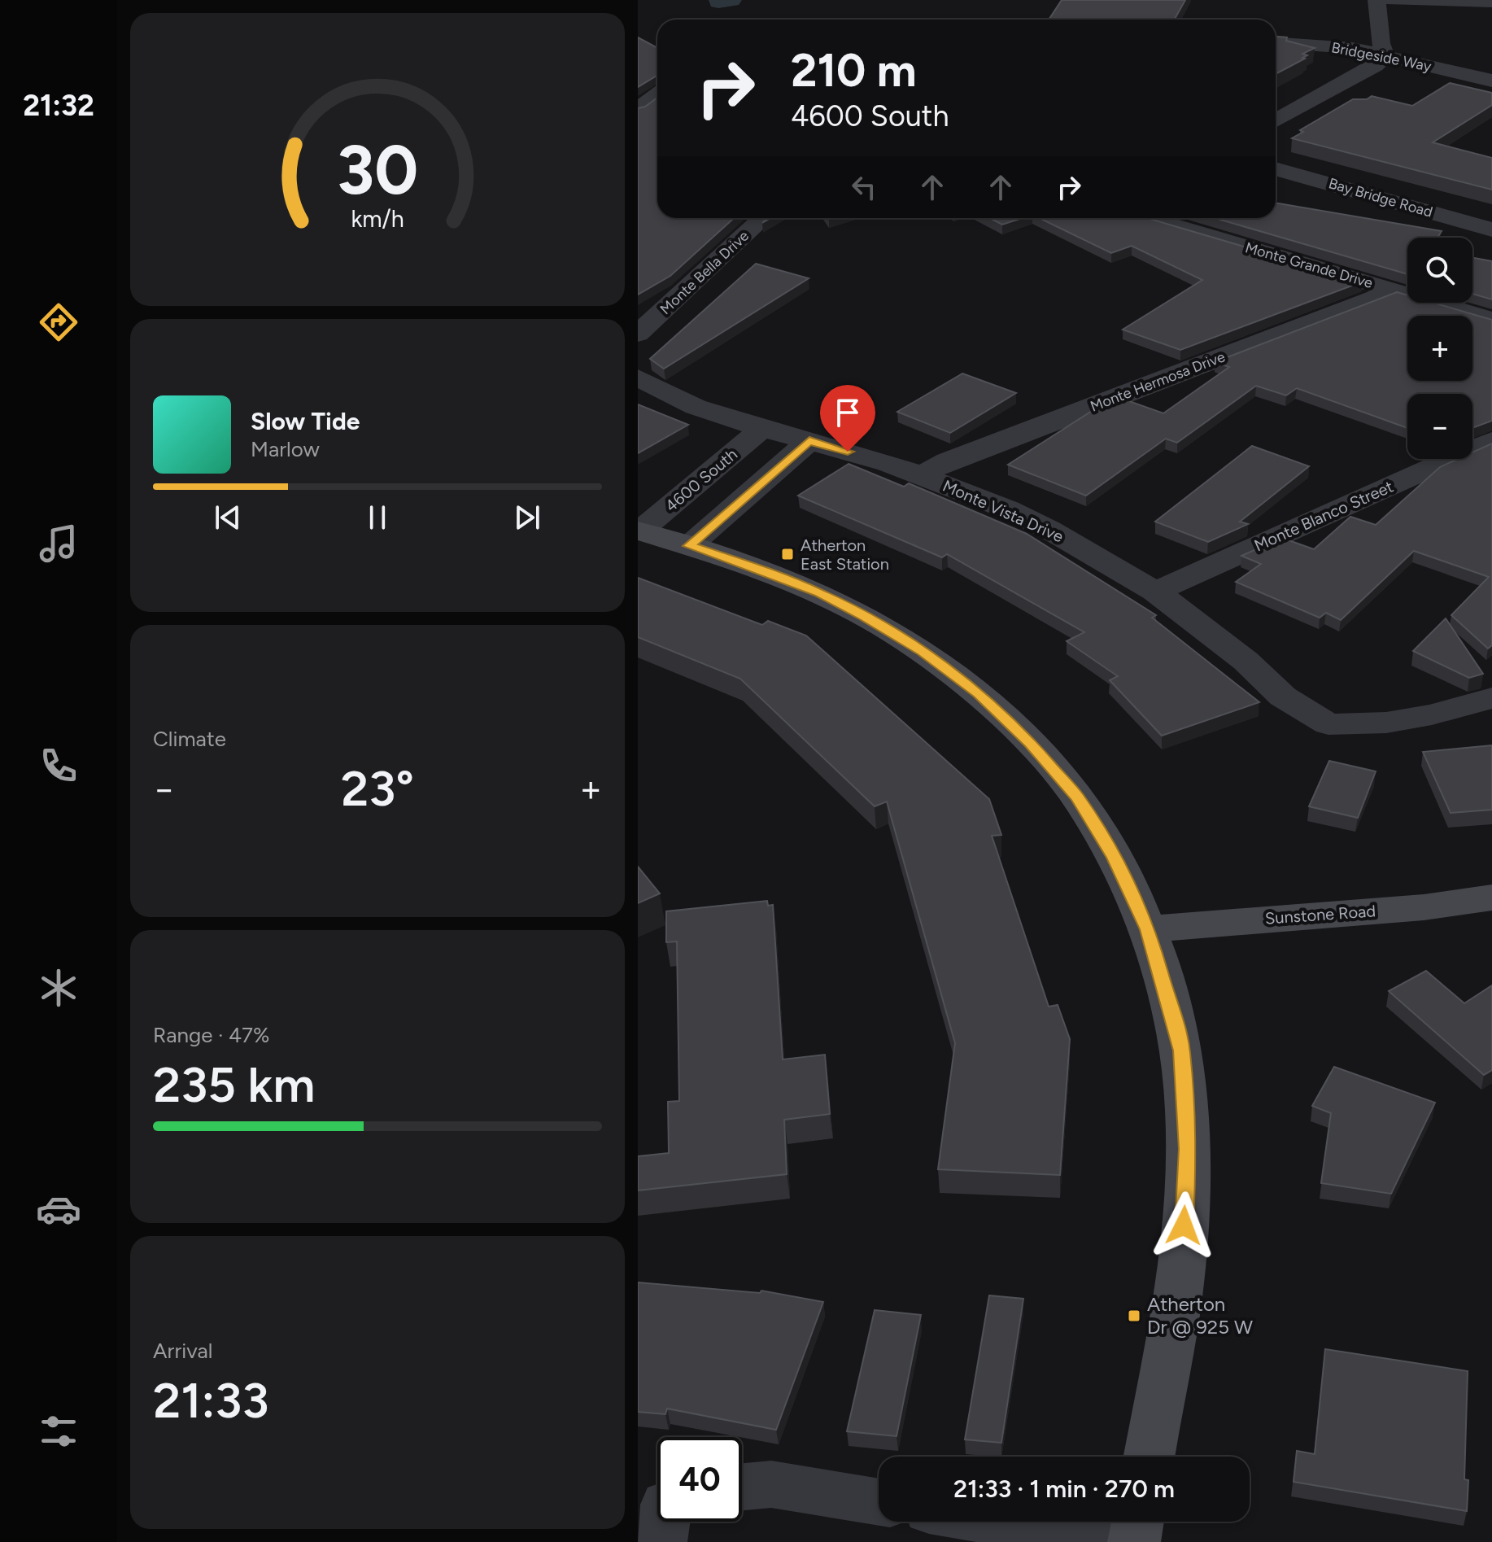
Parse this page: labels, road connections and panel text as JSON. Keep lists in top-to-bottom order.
{
  "streets": {
    "street": [
      "Bridgeside Way",
      "Bay Bridge Road",
      "Monte Grande Drive",
      "Monte Bella Drive",
      "Monte Hermosa Drive",
      "4600 South",
      "Monte Vista Drive",
      "Monte Blanco Street",
      "Sunstone Road"
    ]
  },
  "crossings": [
    ["Monte Grande Drive", "Monte Hermosa Drive"],
    ["Monte Hermosa Drive", "Monte Vista Drive"],
    ["4600 South", "Monte Vista Drive"],
    ["Monte Vista Drive", "Monte Blanco Street"]
  ],
  "places": {
    "transit": ["Atherton East Station", "Atherton Dr @ 925 W"]
  },
  "page": {
    "tabs": "21:32",
    "turn": ["210 m", "4600 South"],
    "map_buttons": ["+", "−"],
    "song": ["Slow Tide", "Marlow"],
    "tile": [
      "Climate",
      ["Range · 47%", "235 km"],
      ["Arrival", "21:33"]
    ],
    "heat": ["−", "23°", "+"],
    "limit": "40",
    "trip": "21:33 · 1 min · 270 m",
    "gauge": ["30", "km/h"]
  }
}
